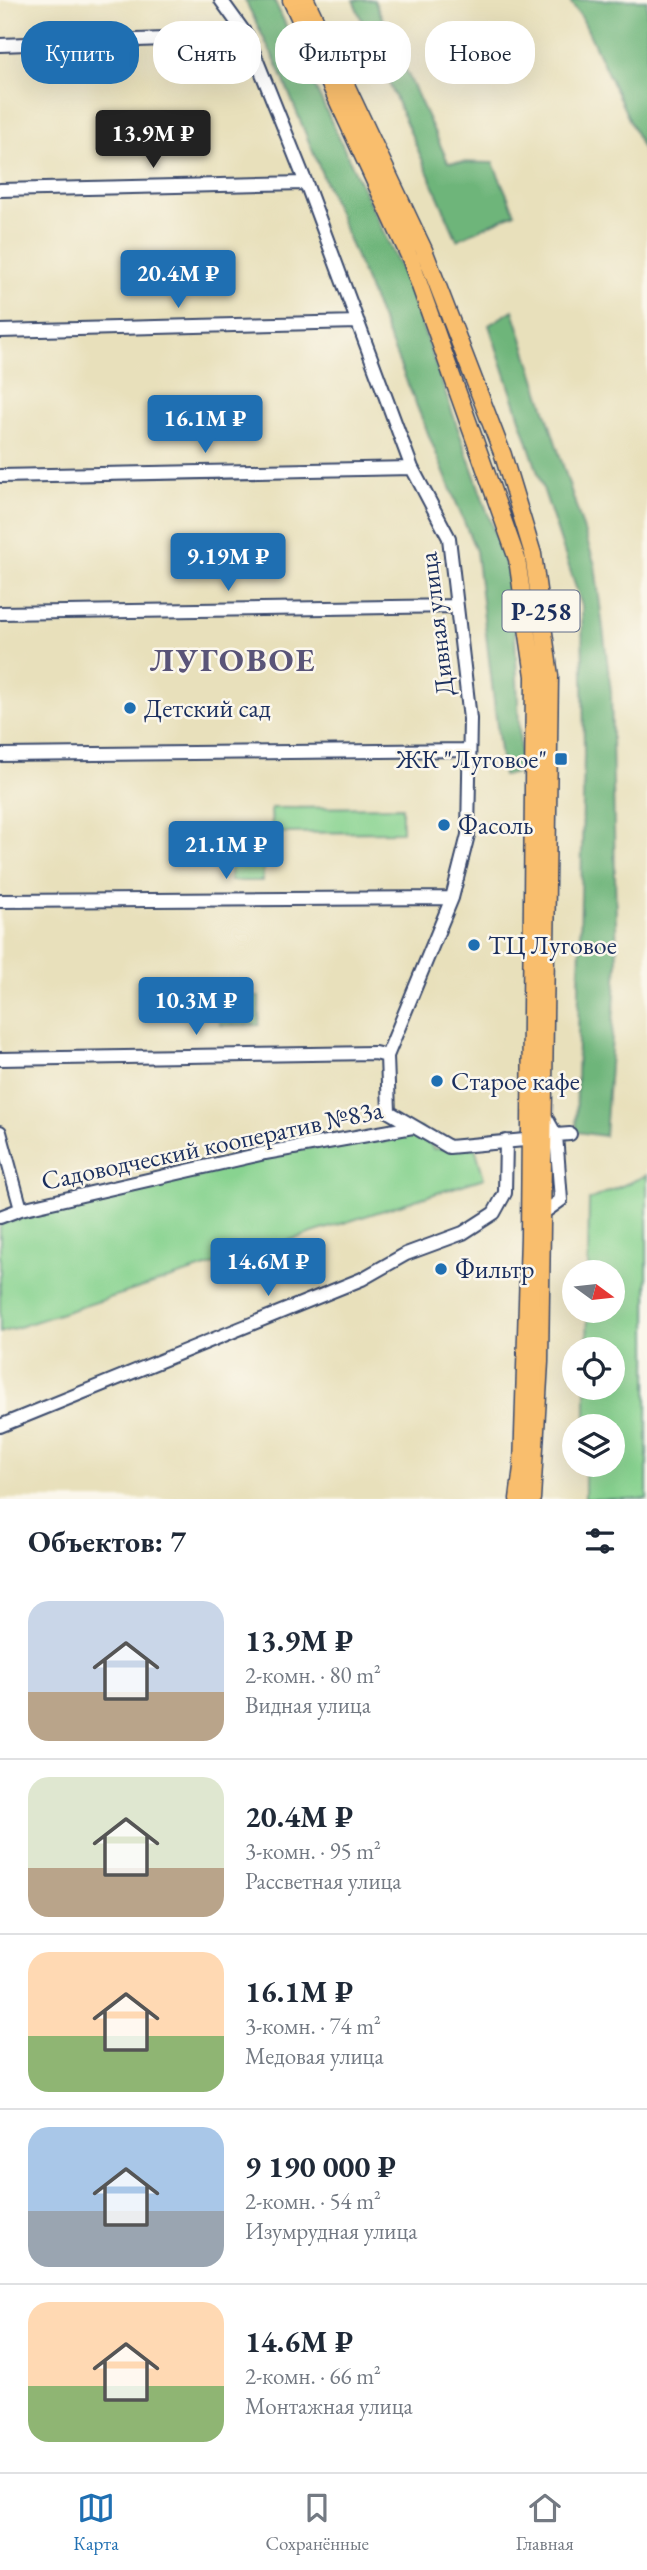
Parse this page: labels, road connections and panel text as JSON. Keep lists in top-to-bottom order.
{
  "streets": {
    "main road": ["Р-258"],
    "street": ["Дивная улица", "Садоводческий кооператив №83а"]
  },
  "crossings": [
    ["Р-258", "Дивная улица"],
    ["Дивная улица", "Садоводческий кооператив №83а"]
  ],
  "districts": ["ЛУГОВОЕ"],
  "places": {
    "other": [
      "Детский сад",
      "Фасоль",
      "ТЦ Луговое",
      "Старое кафе",
      "Фильтр"
    ],
    "transit": ["ЖК \"Луговое\""]
  },
  "north": "right",
  "page": {
    "chip": [
      "Купить",
      "Снять",
      "Фильтры",
      "Новое"
    ],
    "price": [
      "13.9M ₽",
      "20.4M ₽",
      "16.1M ₽",
      "9.19M ₽",
      "21.1M ₽",
      "10.3M ₽",
      "14.6M ₽"
    ],
    "heading": "Объектов: 7",
    "list": [
      {
        "name": "13.9M ₽",
        "note": "2-комн. · 80 m² · Видная улица"
      },
      {
        "name": "20.4M ₽",
        "note": "3-комн. · 95 m² · Рассветная улица"
      },
      {
        "name": "16.1M ₽",
        "note": "3-комн. · 74 m² · Медовая улица"
      },
      {
        "name": "9 190 000 ₽",
        "note": "2-комн. · 54 m² · Изумрудная улица"
      },
      {
        "name": "14.6M ₽",
        "note": "2-комн. · 66 m² · Монтажная улица"
      }
    ],
    "tabs": ["Карта", "Сохранённые", "Главная"]
  }
}
